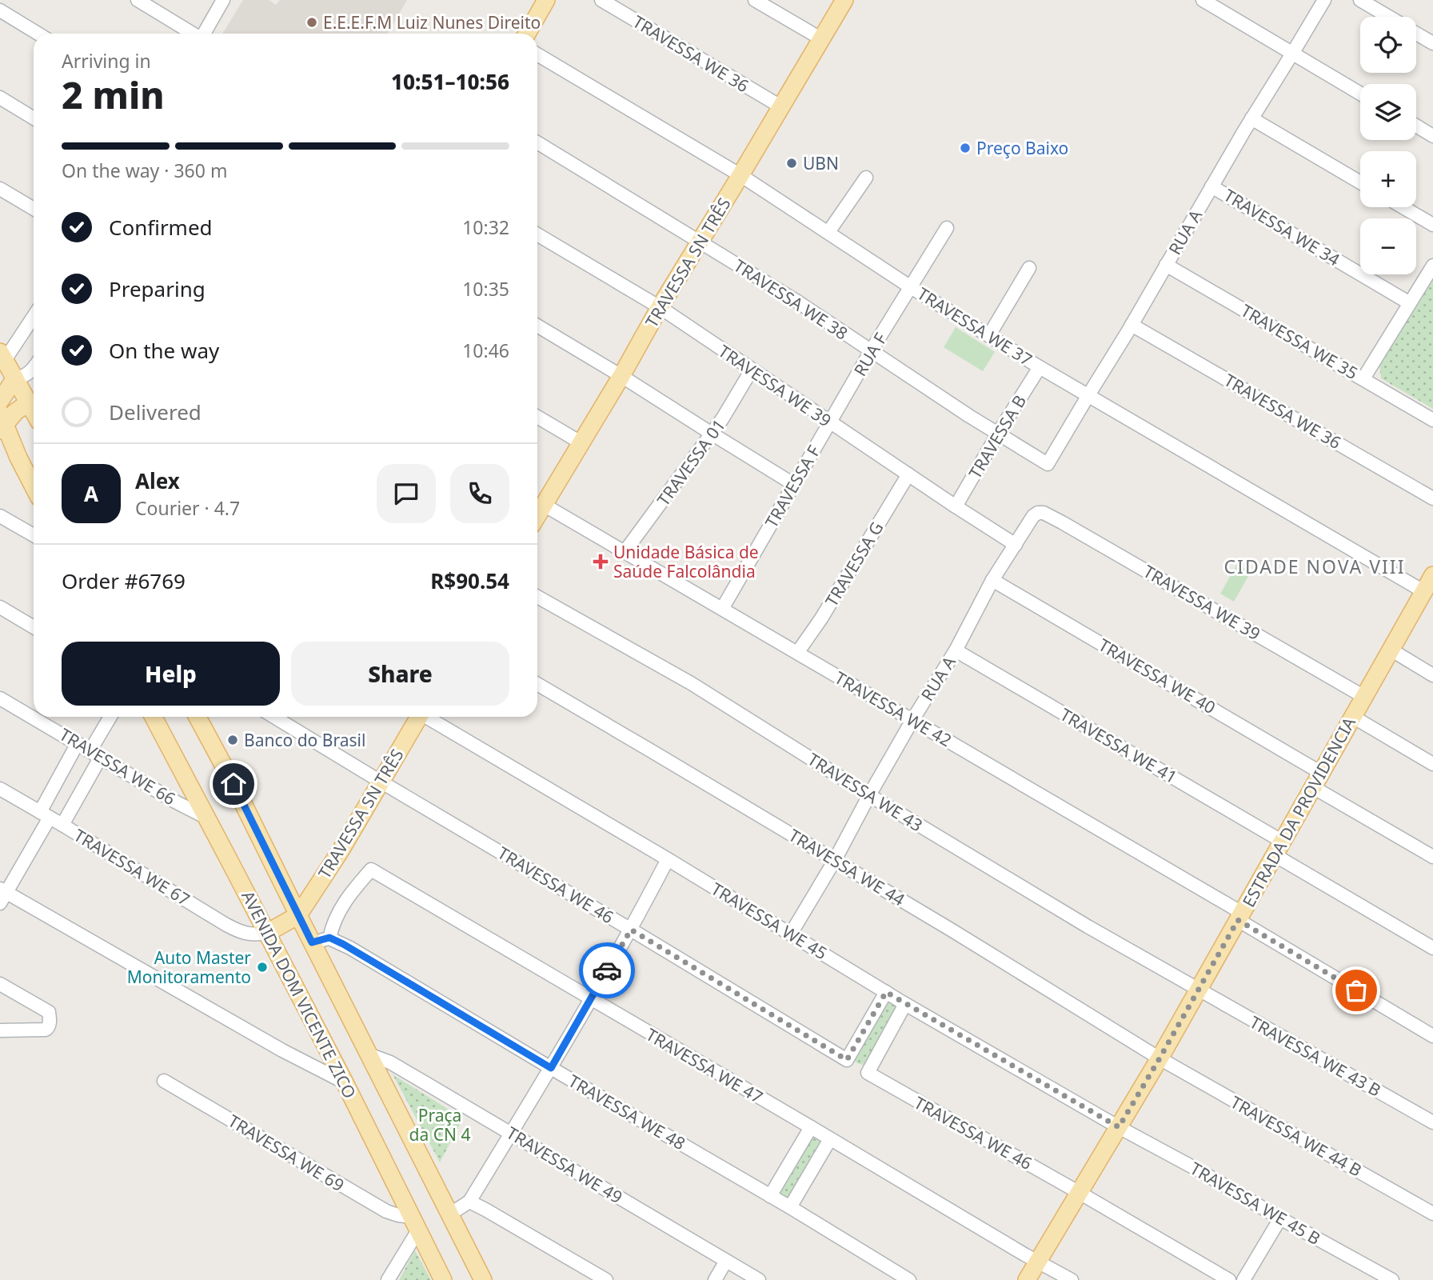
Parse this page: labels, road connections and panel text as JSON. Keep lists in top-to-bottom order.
{
  "streets": {
    "main road": ["TRAVESSA SN TRÊS", "ESTRADA DA PROVIDENCIA", "AVENIDA DOM VICENTE ZICO"],
    "street": [
      "TRAVESSA WE 36",
      "TRAVESSA WE 34",
      "RUA A",
      "TRAVESSA WE 38",
      "TRAVESSA WE 37",
      "TRAVESSA WE 35",
      "RUA F",
      "TRAVESSA WE 39",
      "TRAVESSA B",
      "TRAVESSA 01",
      "TRAVESSA F",
      "TRAVESSA G",
      "TRAVESSA WE 40",
      "TRAVESSA WE 42",
      "TRAVESSA WE 41",
      "TRAVESSA WE 66",
      "TRAVESSA WE 43",
      "TRAVESSA WE 67",
      "TRAVESSA WE 44",
      "TRAVESSA WE 46",
      "TRAVESSA WE 45",
      "TRAVESSA WE 43 B",
      "TRAVESSA WE 47",
      "TRAVESSA WE 48",
      "TRAVESSA WE 44 B",
      "TRAVESSA WE 69",
      "TRAVESSA WE 49",
      "TRAVESSA WE 45 B"
    ]
  },
  "crossings": [
    ["TRAVESSA WE 36", "RUA A"],
    ["TRAVESSA WE 36", "TRAVESSA SN TRÊS"],
    ["TRAVESSA WE 34", "RUA A"],
    ["RUA A", "TRAVESSA WE 38"],
    ["RUA A", "TRAVESSA WE 37"],
    ["RUA A", "TRAVESSA WE 35"],
    ["RUA A", "TRAVESSA WE 39"],
    ["RUA A", "TRAVESSA WE 40"],
    ["RUA A", "TRAVESSA WE 42"],
    ["RUA A", "TRAVESSA WE 41"],
    ["RUA A", "TRAVESSA WE 43"],
    ["RUA A", "TRAVESSA WE 44"],
    ["RUA A", "TRAVESSA WE 45"],
    ["TRAVESSA SN TRÊS", "TRAVESSA WE 38"],
    ["TRAVESSA SN TRÊS", "TRAVESSA WE 37"],
    ["TRAVESSA SN TRÊS", "TRAVESSA WE 39"],
    ["TRAVESSA SN TRÊS", "TRAVESSA WE 46"],
    ["TRAVESSA SN TRÊS", "AVENIDA DOM VICENTE ZICO"],
    ["TRAVESSA WE 38", "RUA F"],
    ["TRAVESSA WE 38", "TRAVESSA B"],
    ["TRAVESSA WE 37", "RUA F"],
    ["TRAVESSA WE 37", "TRAVESSA B"],
    ["TRAVESSA WE 37", "ESTRADA DA PROVIDENCIA"],
    ["RUA F", "TRAVESSA WE 39"],
    ["RUA F", "TRAVESSA F"],
    ["TRAVESSA WE 39", "TRAVESSA B"],
    ["TRAVESSA WE 39", "TRAVESSA 01"],
    ["TRAVESSA WE 39", "TRAVESSA F"],
    ["TRAVESSA WE 39", "TRAVESSA G"],
    ["TRAVESSA WE 39", "ESTRADA DA PROVIDENCIA"],
    ["TRAVESSA 01", "TRAVESSA WE 42"],
    ["TRAVESSA F", "TRAVESSA WE 42"],
    ["TRAVESSA G", "TRAVESSA WE 42"],
    ["TRAVESSA WE 40", "ESTRADA DA PROVIDENCIA"],
    ["TRAVESSA WE 42", "ESTRADA DA PROVIDENCIA"],
    ["TRAVESSA WE 41", "ESTRADA DA PROVIDENCIA"],
    ["TRAVESSA WE 66", "AVENIDA DOM VICENTE ZICO"],
    ["TRAVESSA WE 43", "ESTRADA DA PROVIDENCIA"],
    ["TRAVESSA WE 43", "TRAVESSA WE 43 B"],
    ["ESTRADA DA PROVIDENCIA", "TRAVESSA WE 44"],
    ["ESTRADA DA PROVIDENCIA", "TRAVESSA WE 46"],
    ["ESTRADA DA PROVIDENCIA", "TRAVESSA WE 45"],
    ["ESTRADA DA PROVIDENCIA", "TRAVESSA WE 43 B"],
    ["ESTRADA DA PROVIDENCIA", "TRAVESSA WE 47"],
    ["ESTRADA DA PROVIDENCIA", "TRAVESSA WE 44 B"],
    ["ESTRADA DA PROVIDENCIA", "TRAVESSA WE 45 B"],
    ["TRAVESSA WE 67", "AVENIDA DOM VICENTE ZICO"],
    ["TRAVESSA WE 44", "TRAVESSA WE 44 B"],
    ["TRAVESSA WE 46", "TRAVESSA WE 45"],
    ["TRAVESSA WE 45", "TRAVESSA WE 45 B"],
    ["AVENIDA DOM VICENTE ZICO", "TRAVESSA WE 69"],
    ["AVENIDA DOM VICENTE ZICO", "TRAVESSA WE 49"],
    ["TRAVESSA WE 47", "TRAVESSA WE 48"]
  ],
  "districts": ["CIDADE NOVA VIII"],
  "parks": ["Praça da CN 4"],
  "places": {
    "other": [
      "E.E.E.F.M Luiz Nunes Direito",
      "Preço Baixo",
      "UBN",
      "Banco do Brasil",
      "Auto Master Monitoramento"
    ],
    "health": ["Unidade Básica de Saúde Falcolândia"]
  },
  "page": {
    "map_buttons": ["+", "−"],
    "heading": ["2 min", "Arriving in", "10:51–10:56"],
    "panel": [
      "Alex",
      "Courier · 4.7",
      "Order #6769",
      "R$90.54"
    ],
    "bar": "On the way · 360 m",
    "list": [
      ["Confirmed", "10:32"],
      ["Preparing", "10:35"],
      ["On the way", "10:46"],
      "Delivered"
    ],
    "round": "A",
    "buttons": ["Help", "Share"]
  }
}
